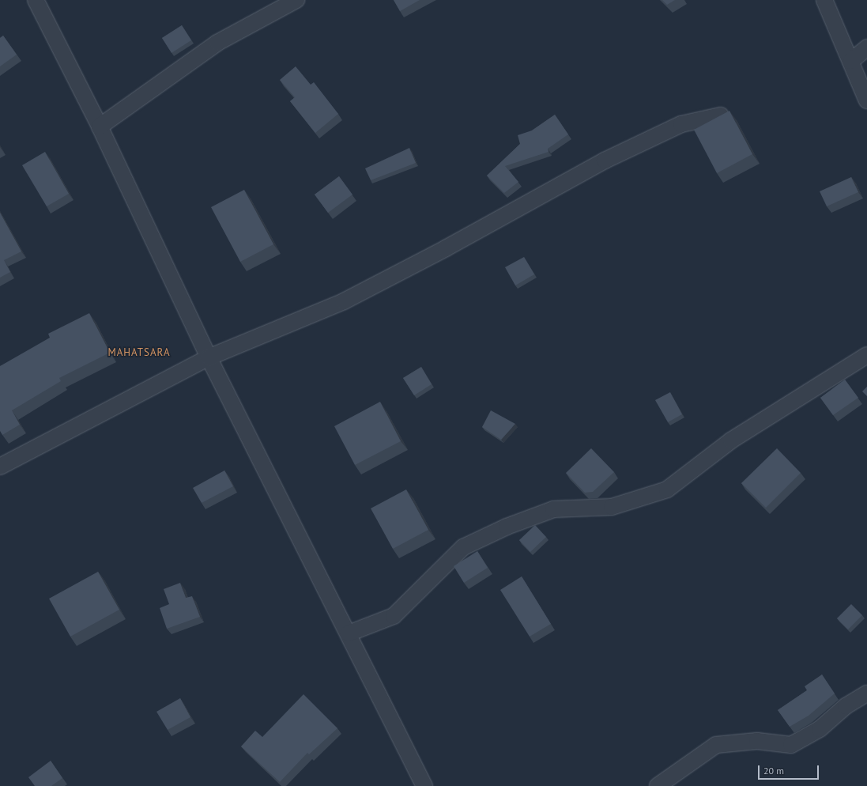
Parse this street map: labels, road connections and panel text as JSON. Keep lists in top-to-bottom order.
{
  "districts": ["MAHATSARA"],
  "scale_bar": "20 m"
}
